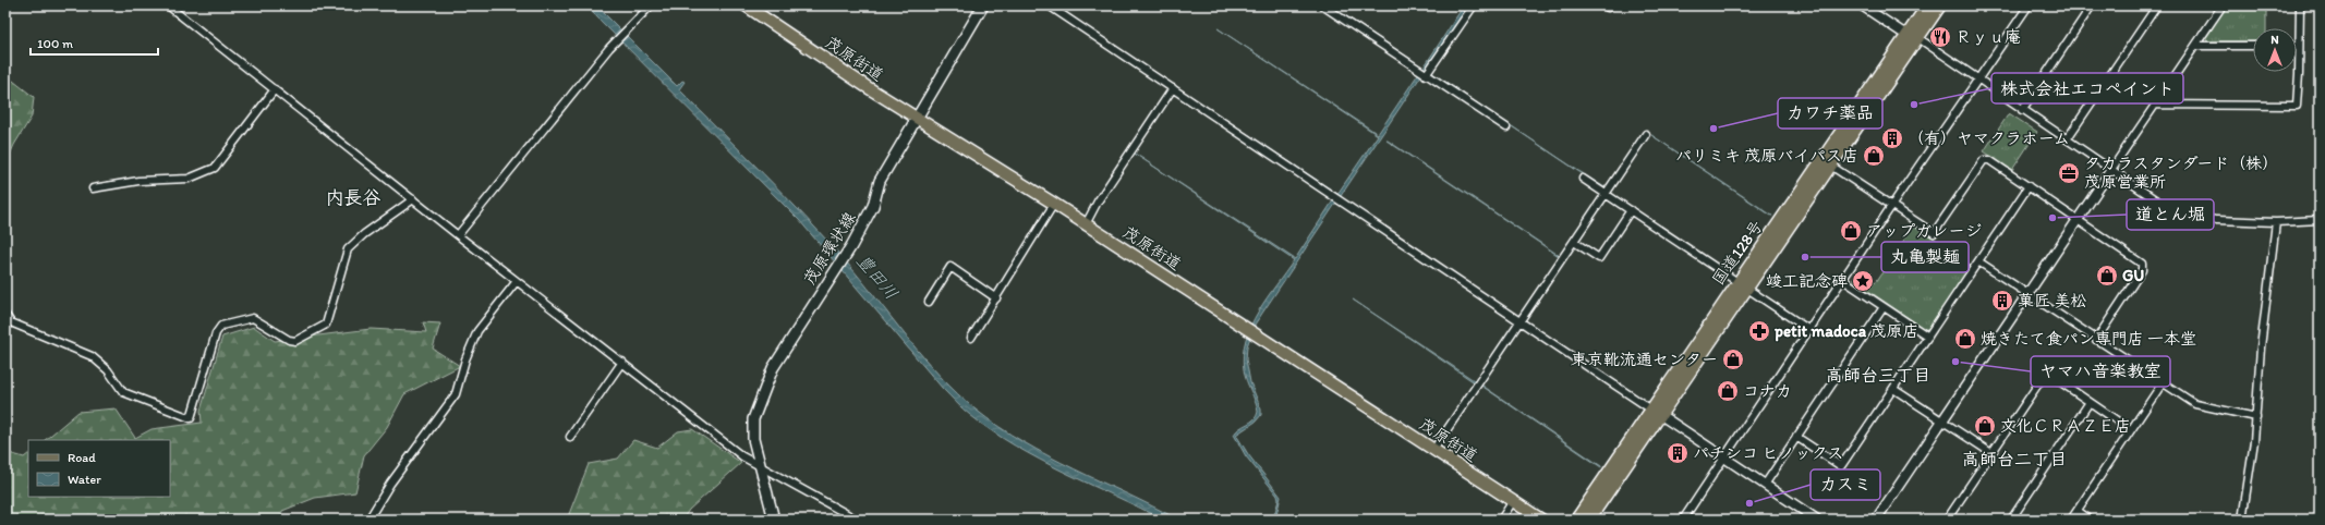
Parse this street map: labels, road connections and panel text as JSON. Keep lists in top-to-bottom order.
{
  "streets": {
    "main road": ["茂原街道", "茂原環状線", "国道128号"]
  },
  "crossings": [
    ["茂原街道", "茂原環状線"]
  ],
  "districts": ["内長谷", "高師台三丁目", "高師台二丁目"],
  "water": ["豊田川"],
  "places": {
    "restaurant": ["Ｒｙｕ庵"],
    "other": [
      "株式会社エコペイント",
      "カワチ薬品",
      "道とん堀",
      "丸亀製麺",
      "ヤマハ音楽教室",
      "カスミ"
    ],
    "building": ["（有）ヤマクラホーム", "菓匠 美松", "パチンコ ヒノックス"],
    "shop": [
      "パリミキ 茂原バイパス店",
      "アップガレージ",
      "GU",
      "焼きたて食パン専門店 一本堂",
      "東京靴流通センター",
      "コナカ",
      "文化ＣＲＡＺＥ店"
    ],
    "office": ["タカラスタンダード（株） 茂原営業所"],
    "place": ["竣工記念碑"],
    "pharmacy": ["petit madoca 茂原店"]
  },
  "legend": ["Road", "Water"],
  "scale_bar": "100 m",
  "north": "top"
}
